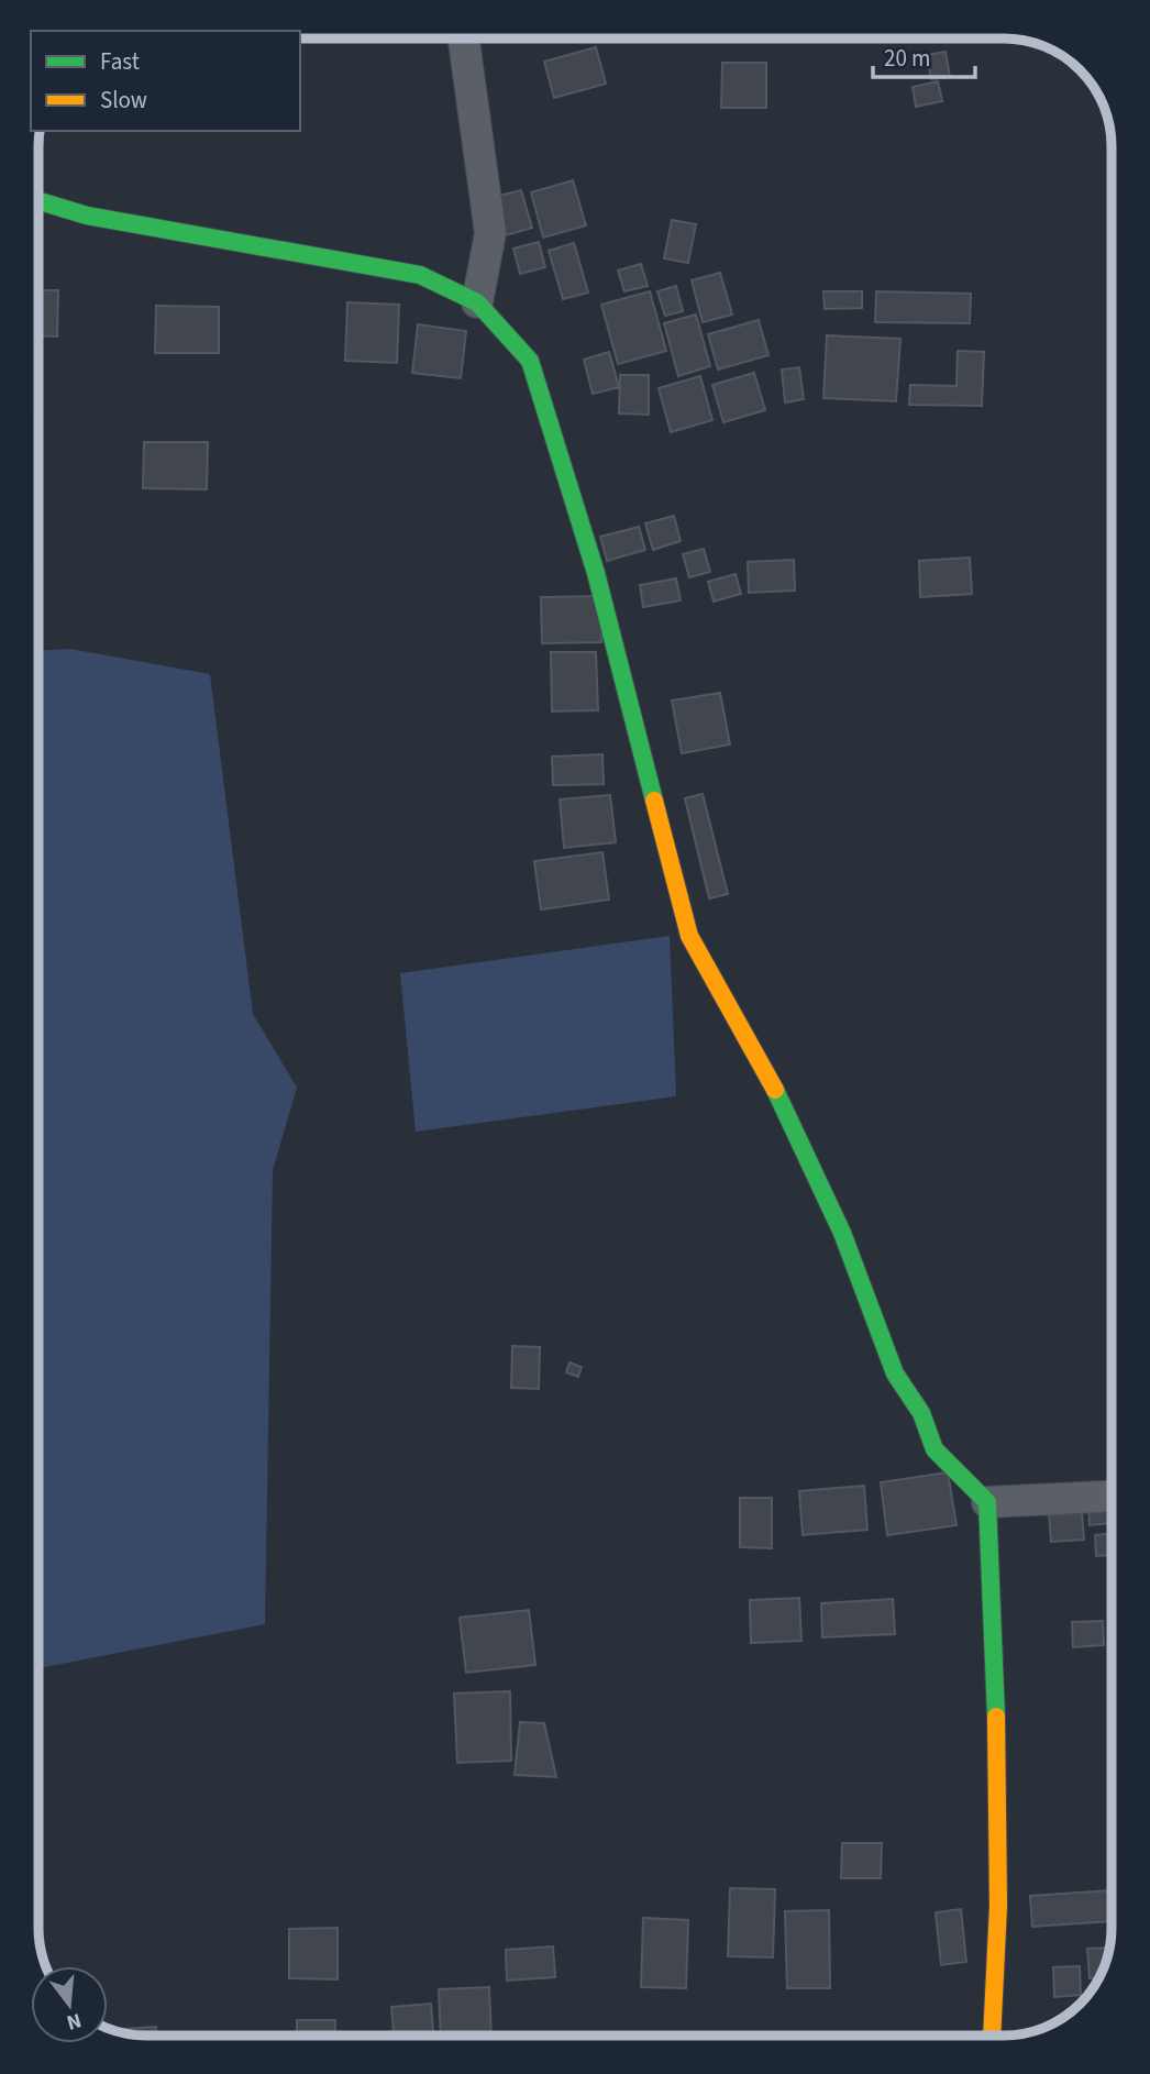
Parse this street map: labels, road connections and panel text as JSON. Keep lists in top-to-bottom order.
{
  "legend": ["Fast", "Slow"],
  "scale_bar": "20 m",
  "north": "bottom"
}
